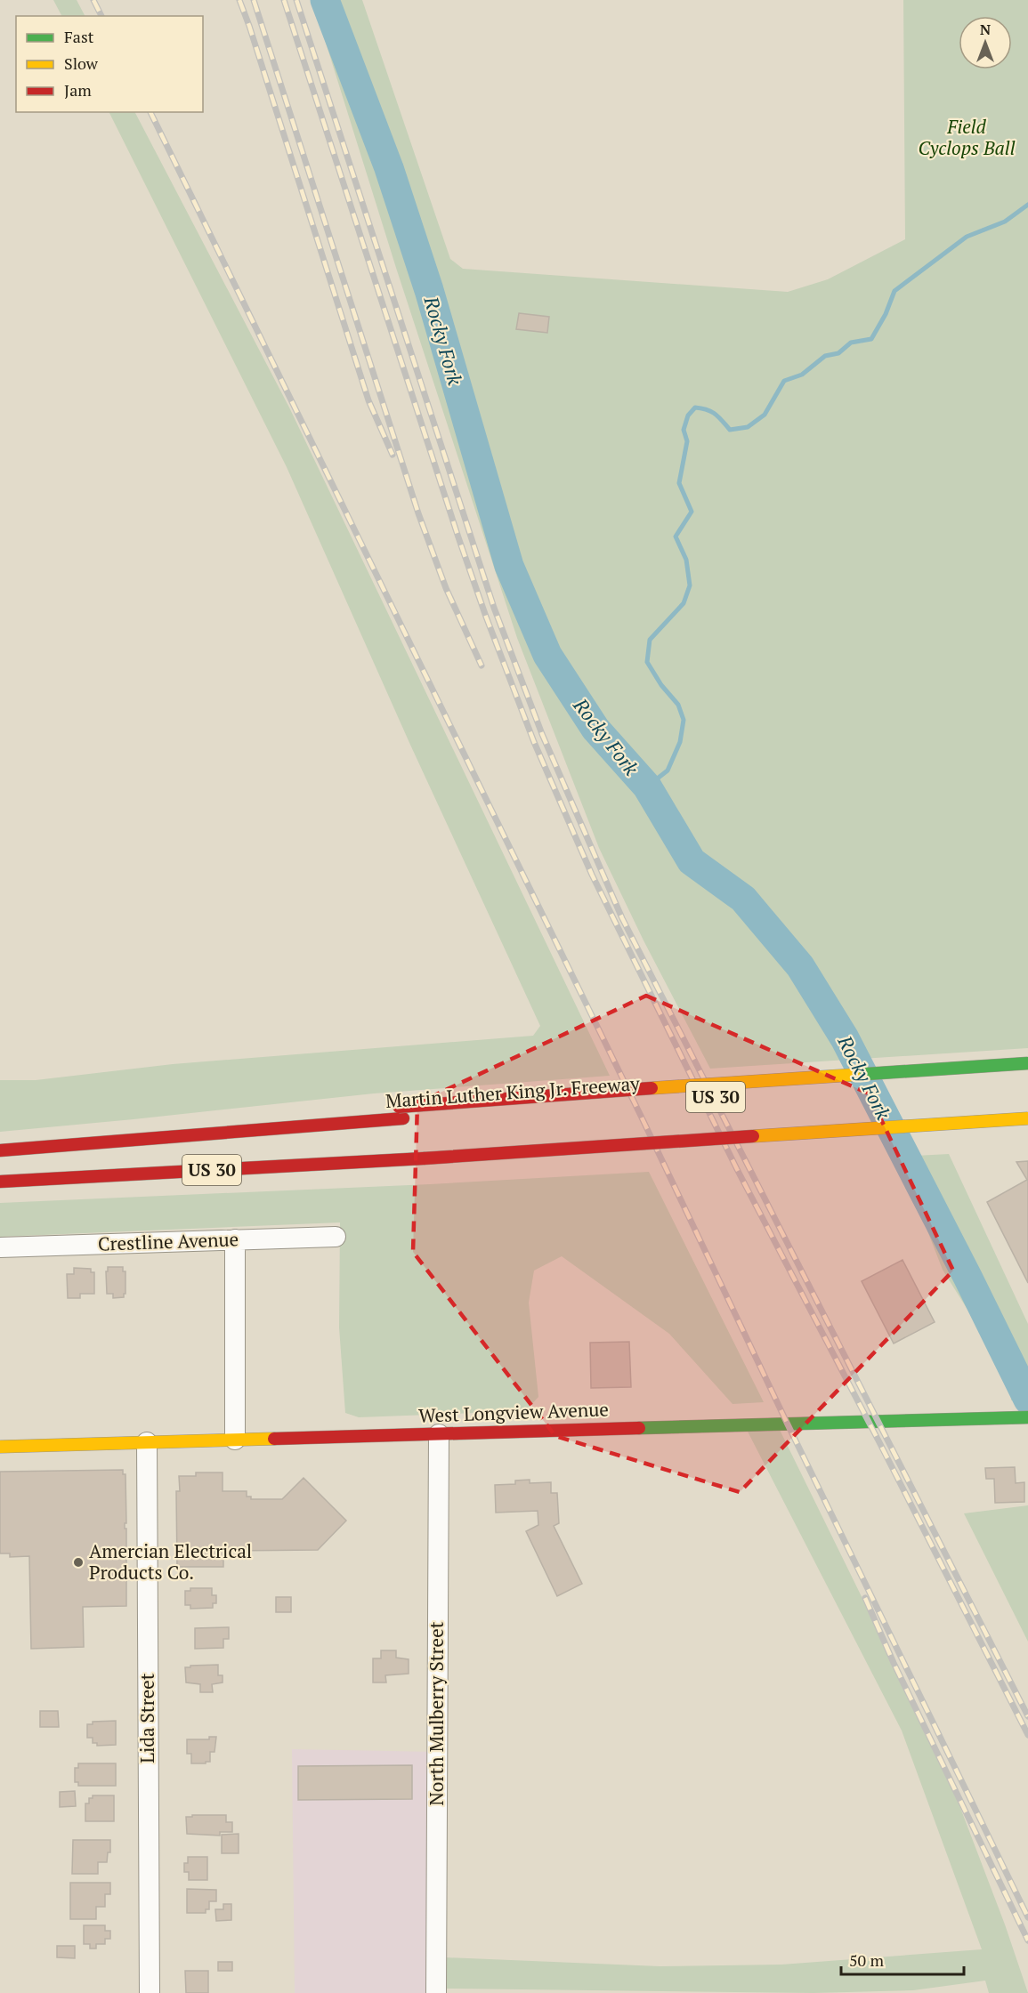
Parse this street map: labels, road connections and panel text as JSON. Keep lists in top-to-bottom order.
{
  "streets": {
    "main road": ["Martin Luther King Jr. Freeway", "US 30", "West Longview Avenue"],
    "street": ["Crestline Avenue", "North Mulberry Street", "Lida Street"]
  },
  "crossings": [
    ["West Longview Avenue", "North Mulberry Street"],
    ["West Longview Avenue", "Lida Street"]
  ],
  "water": ["Rocky Fork"],
  "parks": ["Field Cyclops Ball"],
  "places": ["Amercian Electrical Products Co."],
  "legend": ["Fast", "Slow", "Jam"],
  "scale_bar": "50 m",
  "north": "top"
}
